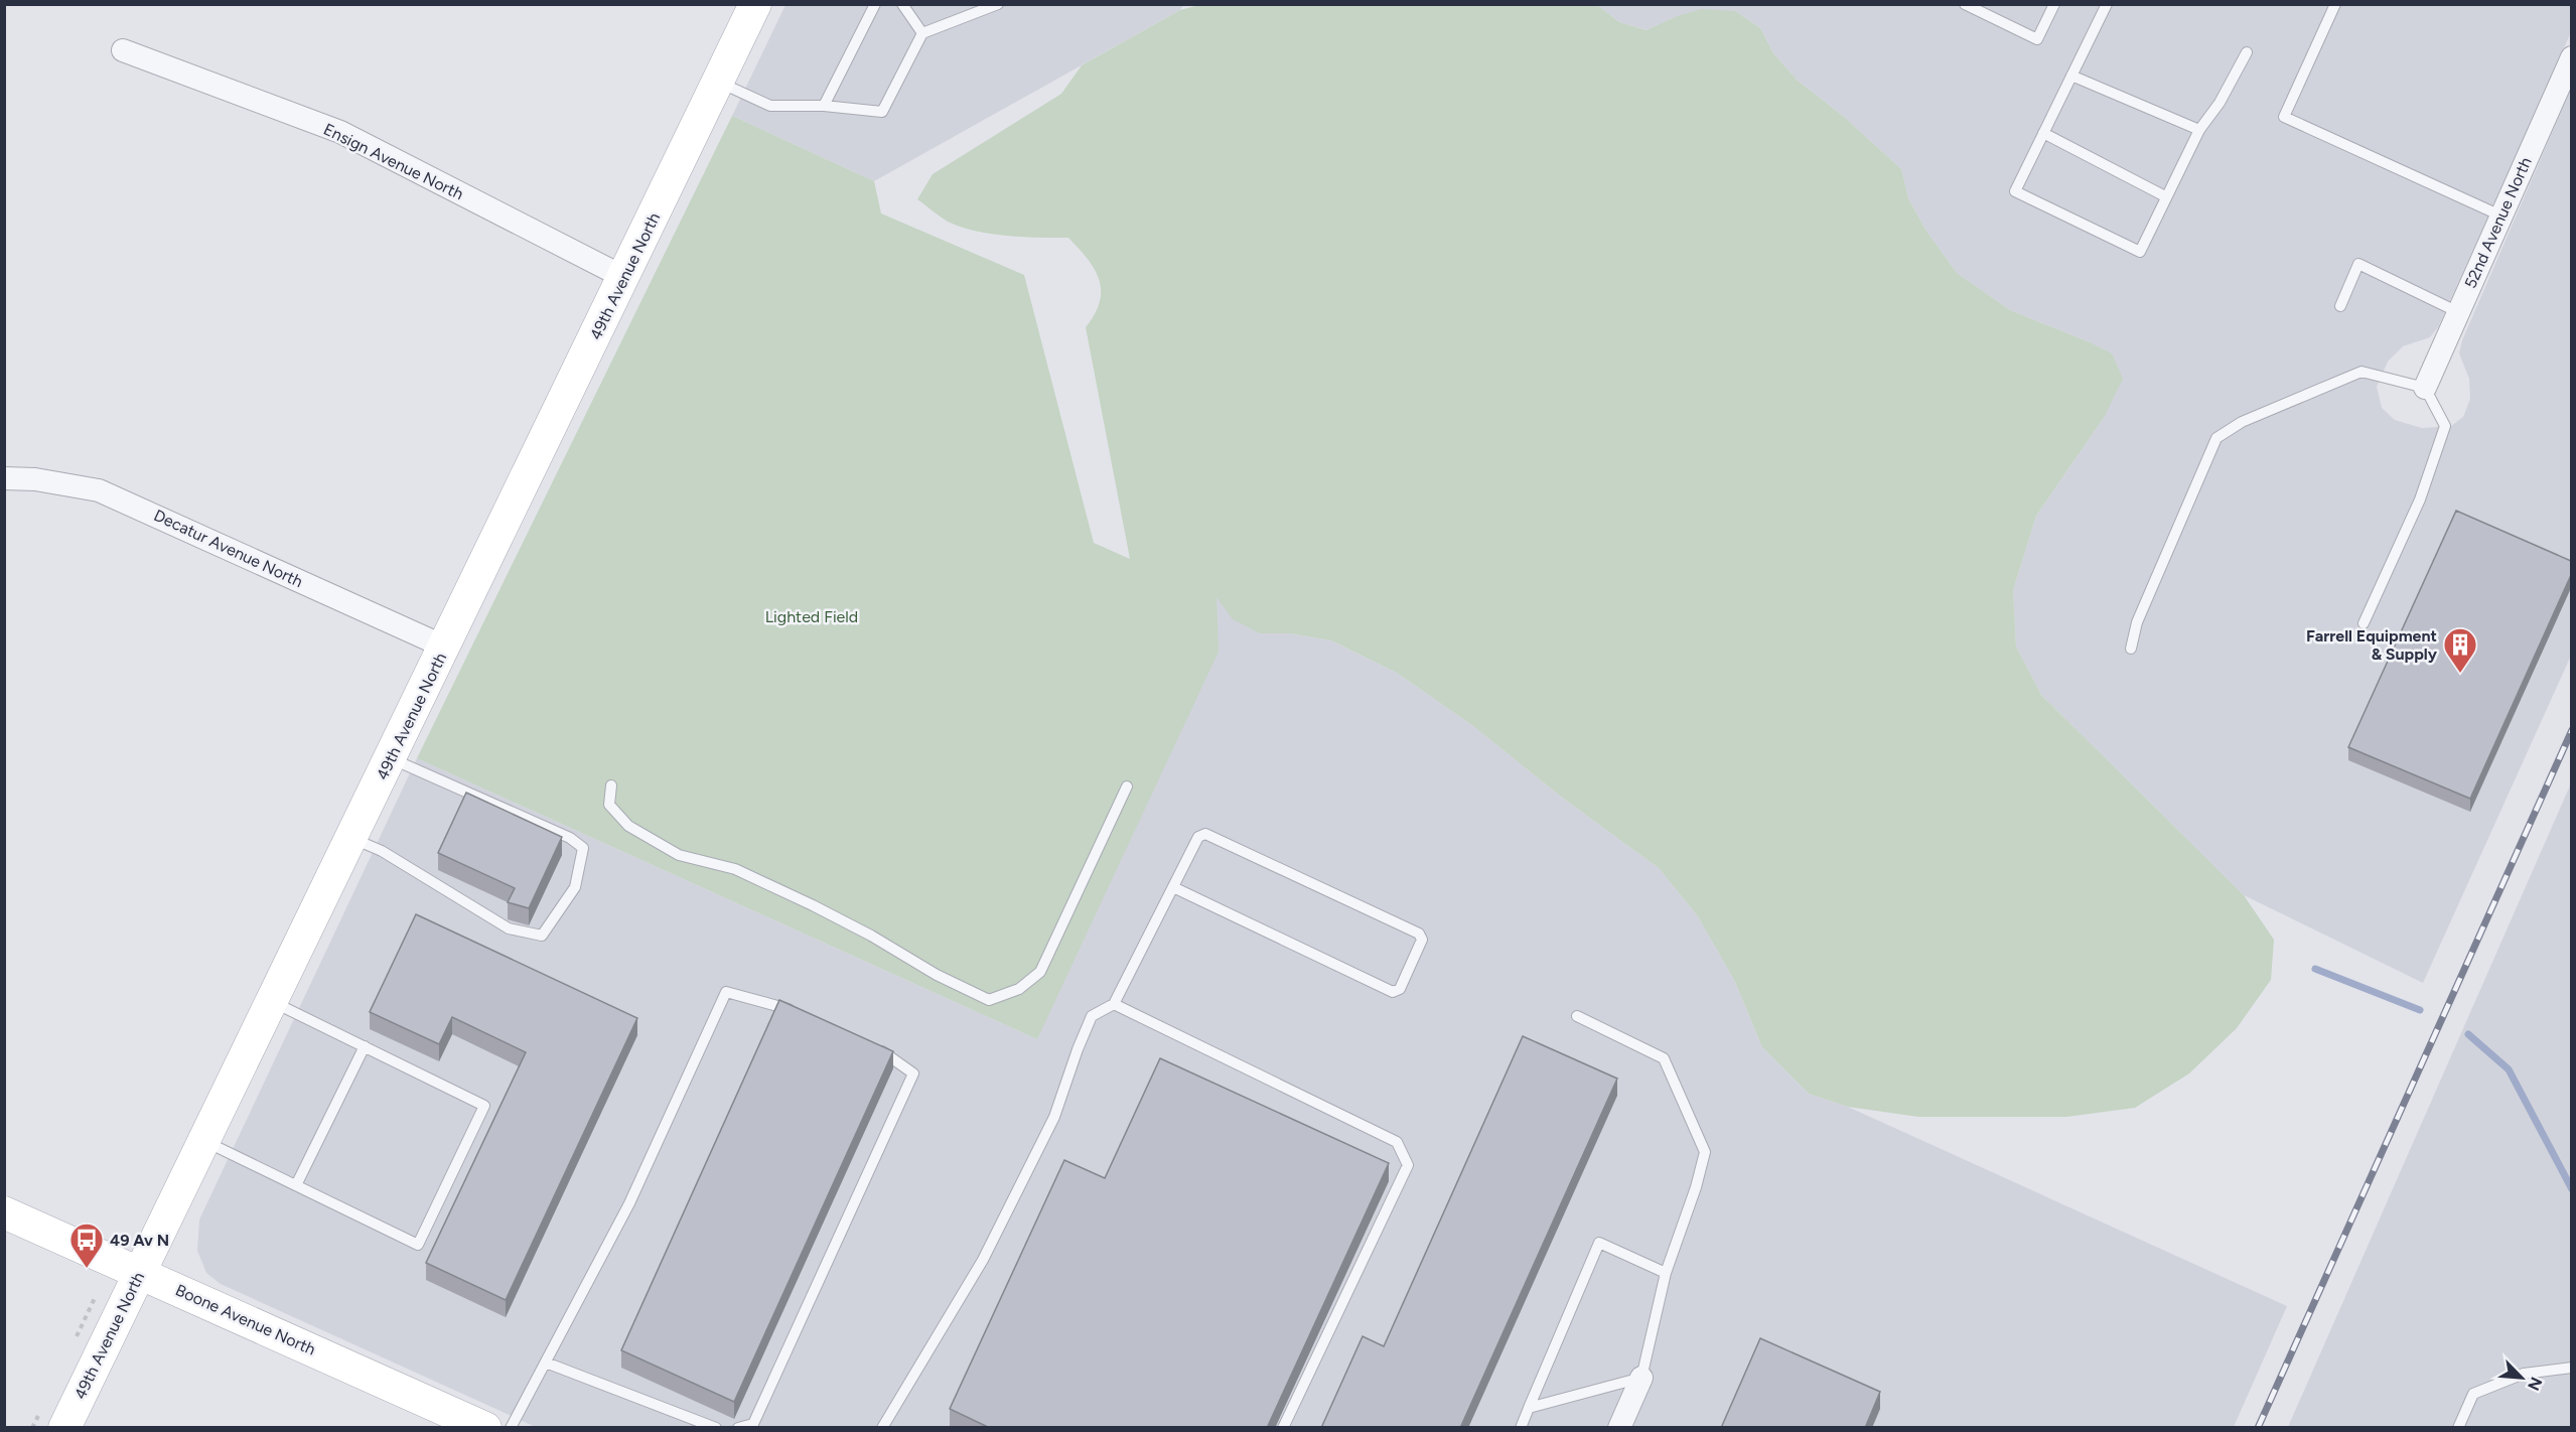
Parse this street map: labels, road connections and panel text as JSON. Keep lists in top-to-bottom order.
{
  "streets": {
    "street": [
      "Ensign Avenue North",
      "52nd Avenue North",
      "49th Avenue North",
      "Decatur Avenue North",
      "Boone Avenue North"
    ]
  },
  "crossings": [
    ["Ensign Avenue North", "49th Avenue North"],
    ["49th Avenue North", "Decatur Avenue North"],
    ["49th Avenue North", "Boone Avenue North"]
  ],
  "parks": ["Lighted Field"],
  "places": {
    "building": ["Farrell Equipment & Supply"],
    "bus stop": ["49 Av N"]
  },
  "north": "bottom right"
}
